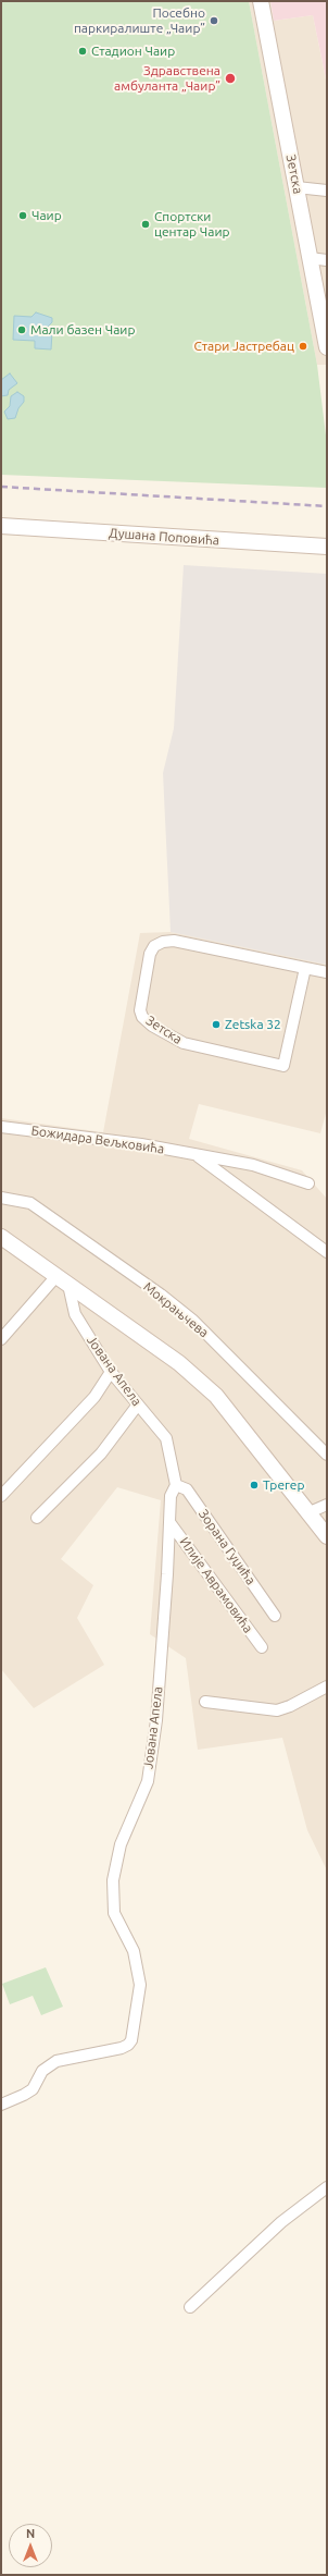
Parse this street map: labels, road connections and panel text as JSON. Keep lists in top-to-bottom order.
{
  "streets": {
    "street": [
      "Зетска",
      "Душана Поповића",
      "Божидара Вељковића",
      "Мокрањчева",
      "Јована Апела",
      "Зорана Гуџића",
      "Илије Аврамовића"
    ]
  },
  "crossings": [
    ["Јована Апела", "Зорана Гуџића"],
    ["Јована Апела", "Илије Аврамовића"]
  ],
  "places": [
    "Посебно паркиралиште „Чаир”",
    "Стадион Чаир",
    "Здравствена амбуланта „Чаир”",
    "Чаир",
    "Спортски центар Чаир",
    "Мали базен Чаир",
    "Стари Јастребац",
    "Zetska 32",
    "Трегер"
  ],
  "north": "top"
}
